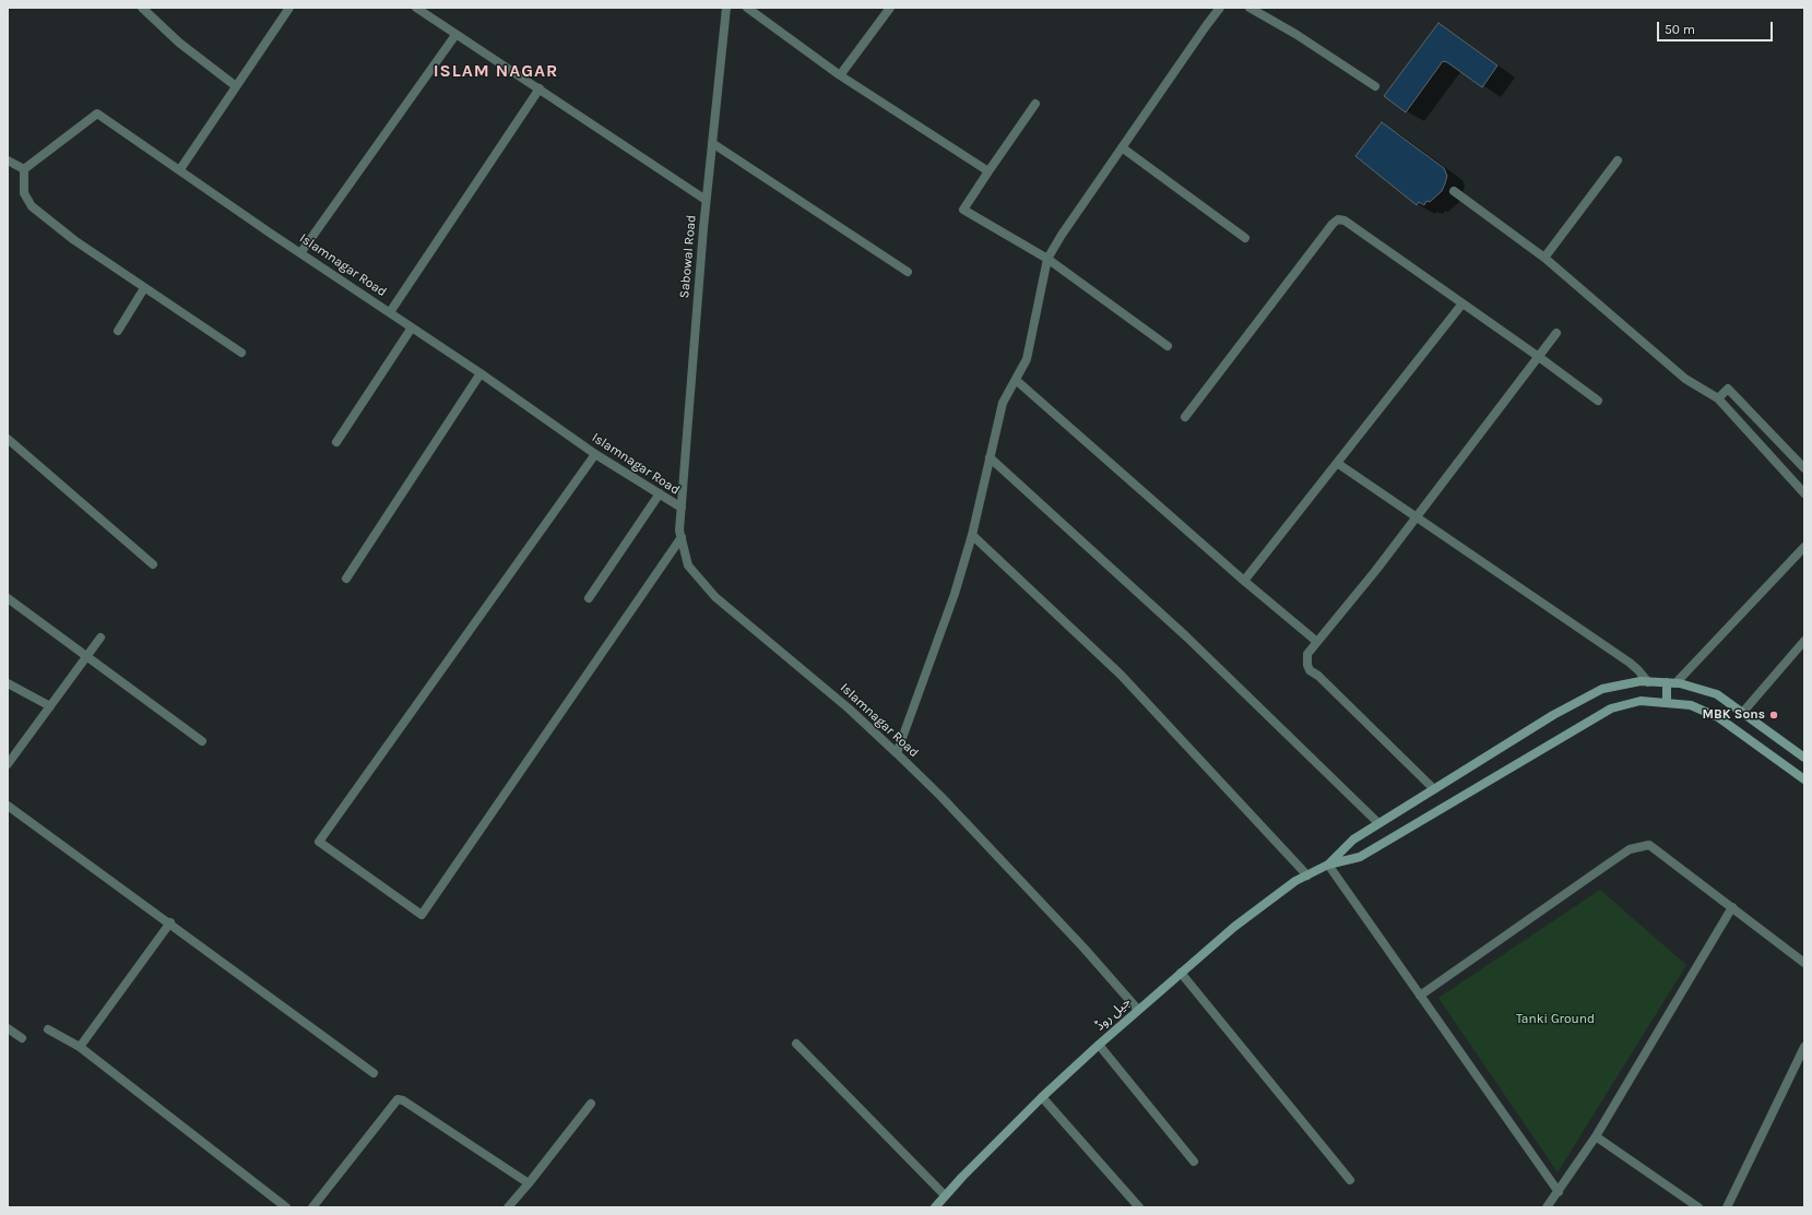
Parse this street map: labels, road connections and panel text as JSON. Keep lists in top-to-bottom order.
{
  "streets": {
    "main road": ["جیل روڈ"],
    "street": ["Sabowal Road", "Islamnagar Road"]
  },
  "crossings": [
    ["Sabowal Road", "Islamnagar Road"],
    ["Islamnagar Road", "جیل روڈ"]
  ],
  "districts": ["ISLAM NAGAR"],
  "parks": ["Tanki Ground"],
  "places": ["MBK Sons"],
  "scale_bar": "50 m"
}
